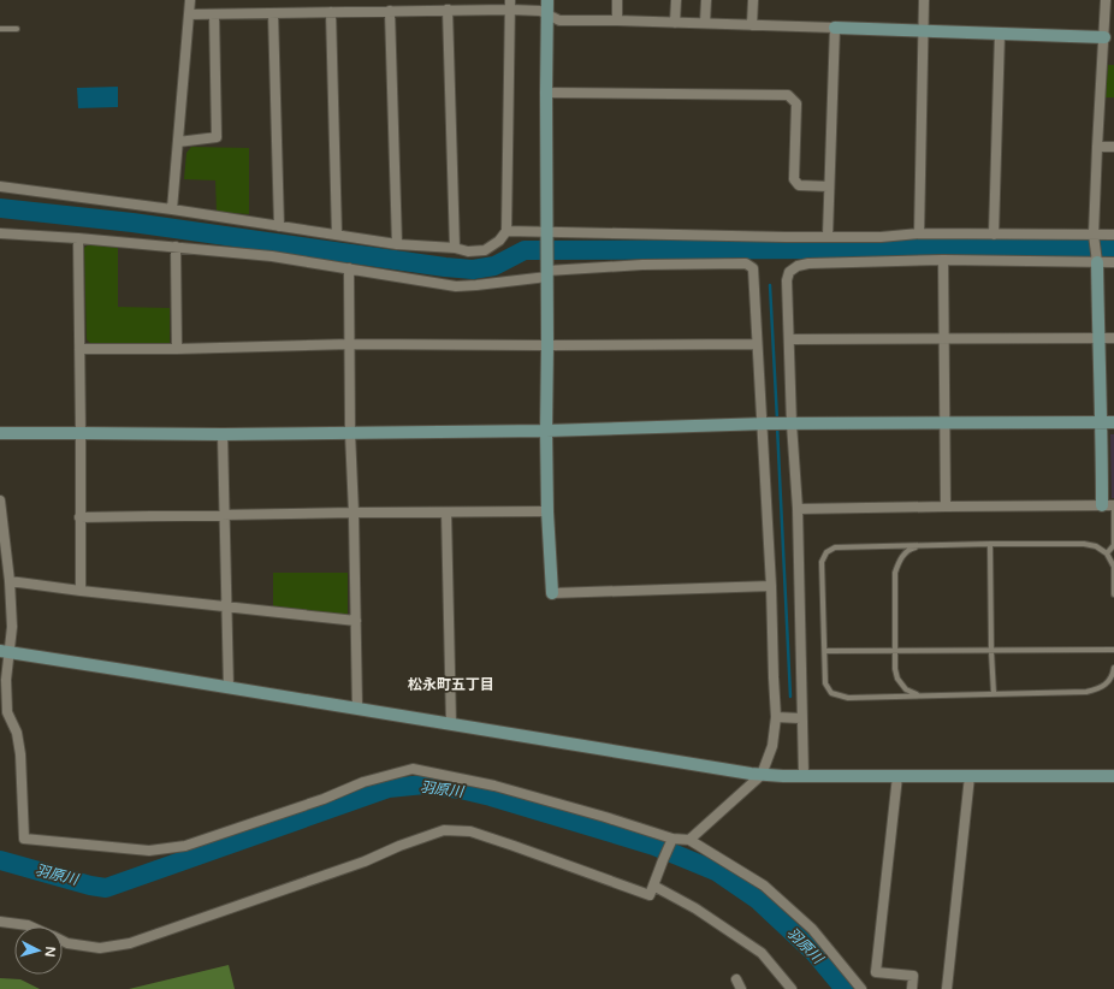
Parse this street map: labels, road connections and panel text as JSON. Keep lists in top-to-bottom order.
{
  "districts": ["松永町五丁目"],
  "water": ["羽原川"],
  "north": "right"
}
